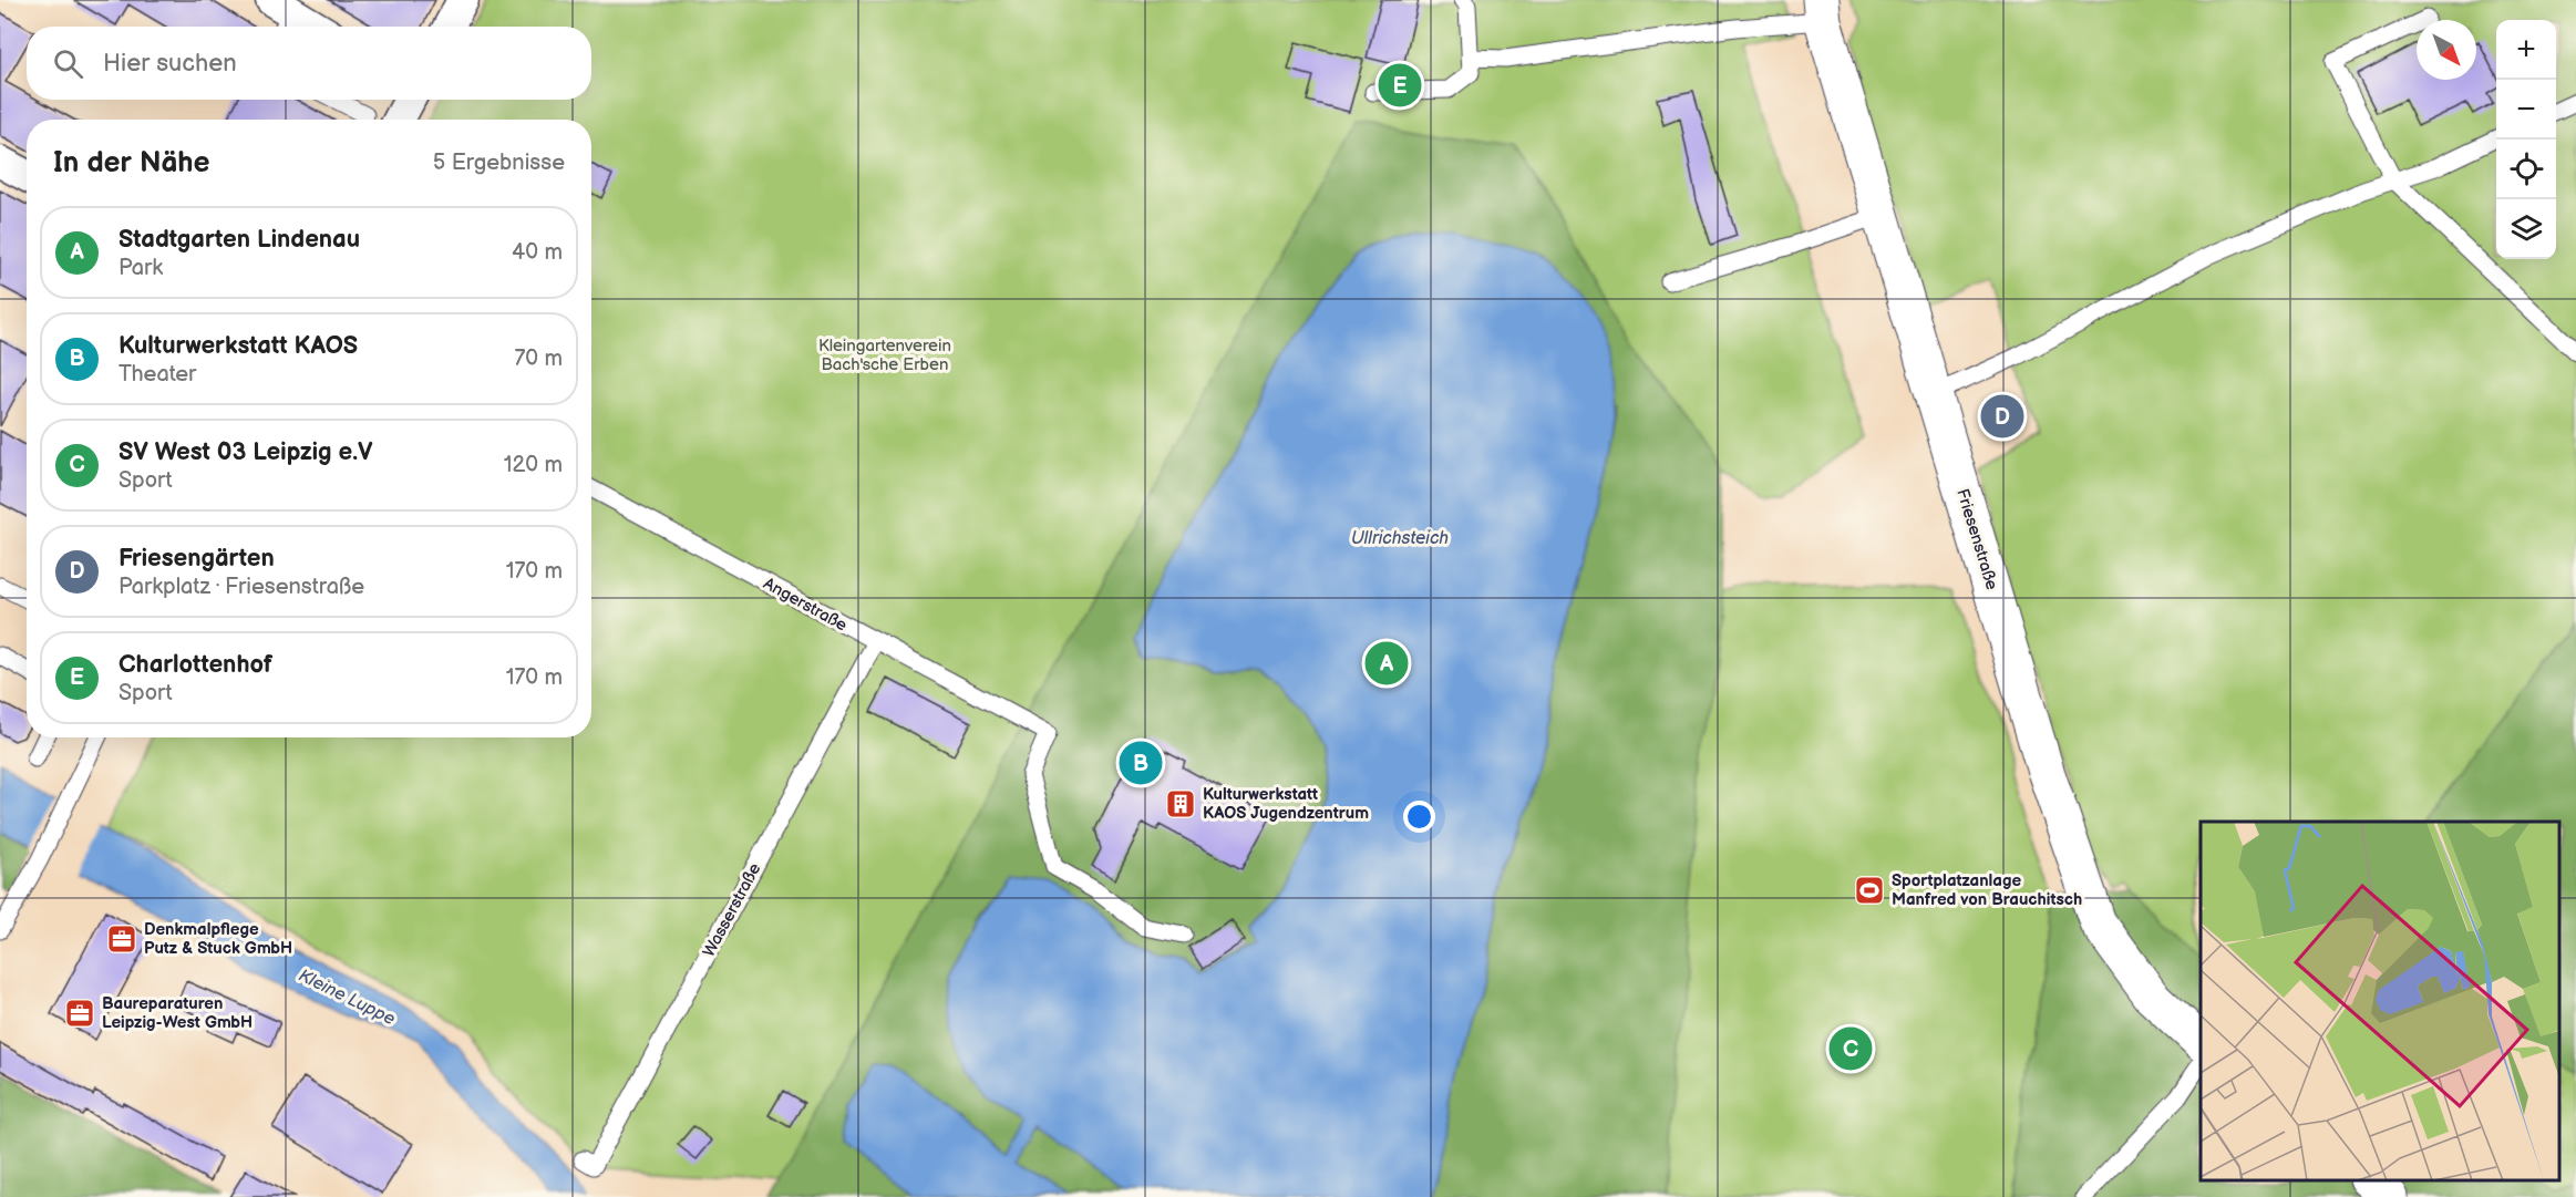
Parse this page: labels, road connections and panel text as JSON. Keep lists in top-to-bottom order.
{
  "streets": {
    "street": ["Friesenstraße"],
    "lane": ["Angerstraße", "Wasserstraße"]
  },
  "crossings": [
    ["Angerstraße", "Wasserstraße"]
  ],
  "water": ["Ullrichsteich", "Kleine Luppe"],
  "parks": ["Kleingartenverein Bach'sche Erben"],
  "places": {
    "building": ["Kulturwerkstatt KAOS Jugendzentrum"],
    "sports": ["Sportplatzanlage Manfred von Brauchitsch"],
    "office": ["Denkmalpflege Putz & Stuck GmbH", "Baureparaturen Leipzig-West GmbH"]
  },
  "north": "bottom right",
  "page": {
    "map_buttons": ["+", "−"],
    "search": "Hier suchen",
    "pins": [
      "E",
      "D",
      "A",
      "B",
      "C"
    ],
    "heading": ["In der Nähe", "5 Ergebnisse"],
    "list": [
      {
        "mark": "A",
        "name": "Stadtgarten Lindenau",
        "note": "Park",
        "value": "40 m"
      },
      {
        "mark": "B",
        "name": "Kulturwerkstatt KAOS",
        "note": "Theater",
        "value": "70 m"
      },
      {
        "mark": "C",
        "name": "SV West 03 Leipzig e.V",
        "note": "Sport",
        "value": "120 m"
      },
      {
        "mark": "D",
        "name": "Friesengärten",
        "note": "Parkplatz · Friesenstraße",
        "value": "170 m"
      },
      {
        "mark": "E",
        "name": "Charlottenhof",
        "note": "Sport",
        "value": "170 m"
      }
    ]
  }
}
